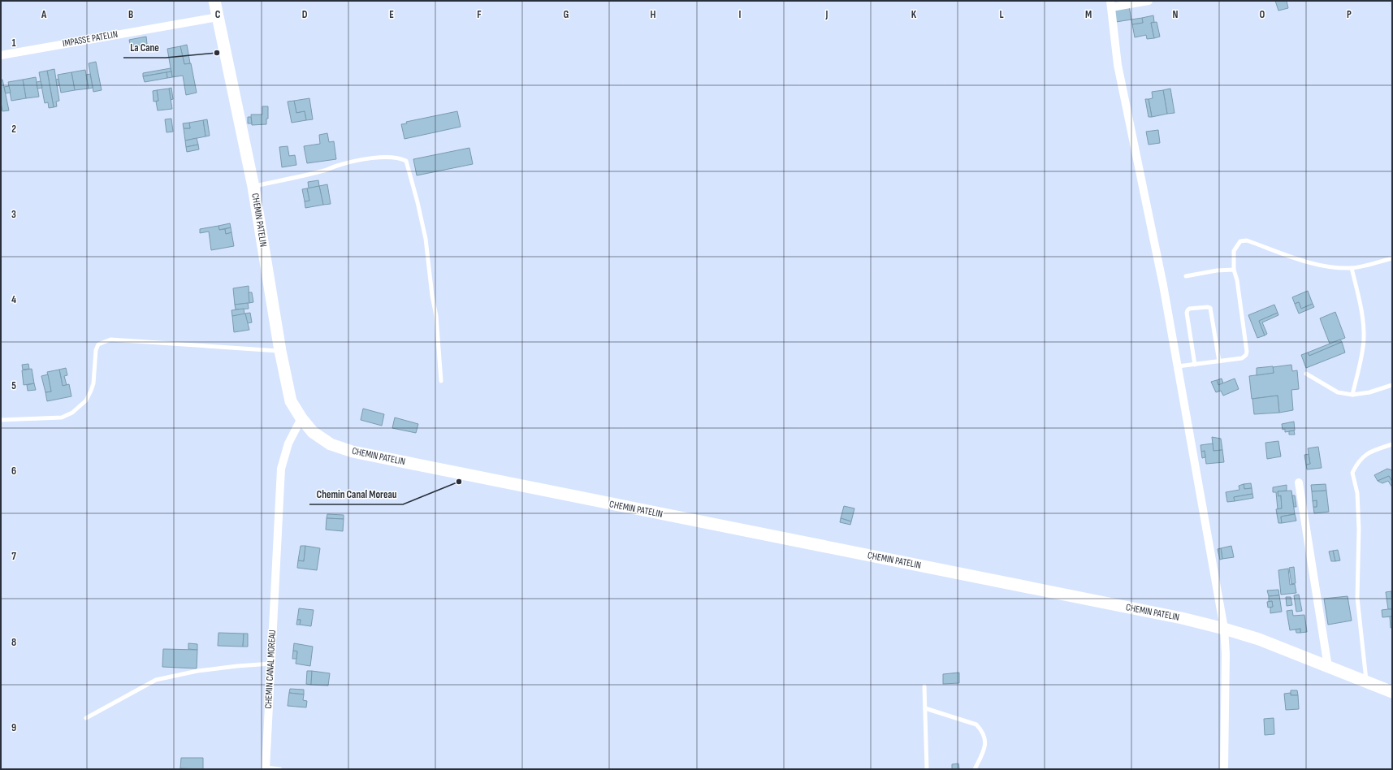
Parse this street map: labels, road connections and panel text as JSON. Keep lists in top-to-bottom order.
{
  "streets": {
    "main road": ["CHEMIN PATELIN"],
    "street": ["IMPASSE PATELIN", "CHEMIN CANAL MOREAU"]
  },
  "crossings": [
    ["IMPASSE PATELIN", "CHEMIN PATELIN"],
    ["CHEMIN PATELIN", "CHEMIN CANAL MOREAU"]
  ],
  "places": ["La Cane", "Chemin Canal Moreau"],
  "grid": {
    "columns": [
      "A",
      "B",
      "C",
      "D",
      "E",
      "F",
      "G",
      "H",
      "I",
      "J",
      "K",
      "L",
      "M",
      "N",
      "O",
      "P"
    ],
    "rows": [
      "1",
      "2",
      "3",
      "4",
      "5",
      "6",
      "7",
      "8",
      "9"
    ]
  }
}
